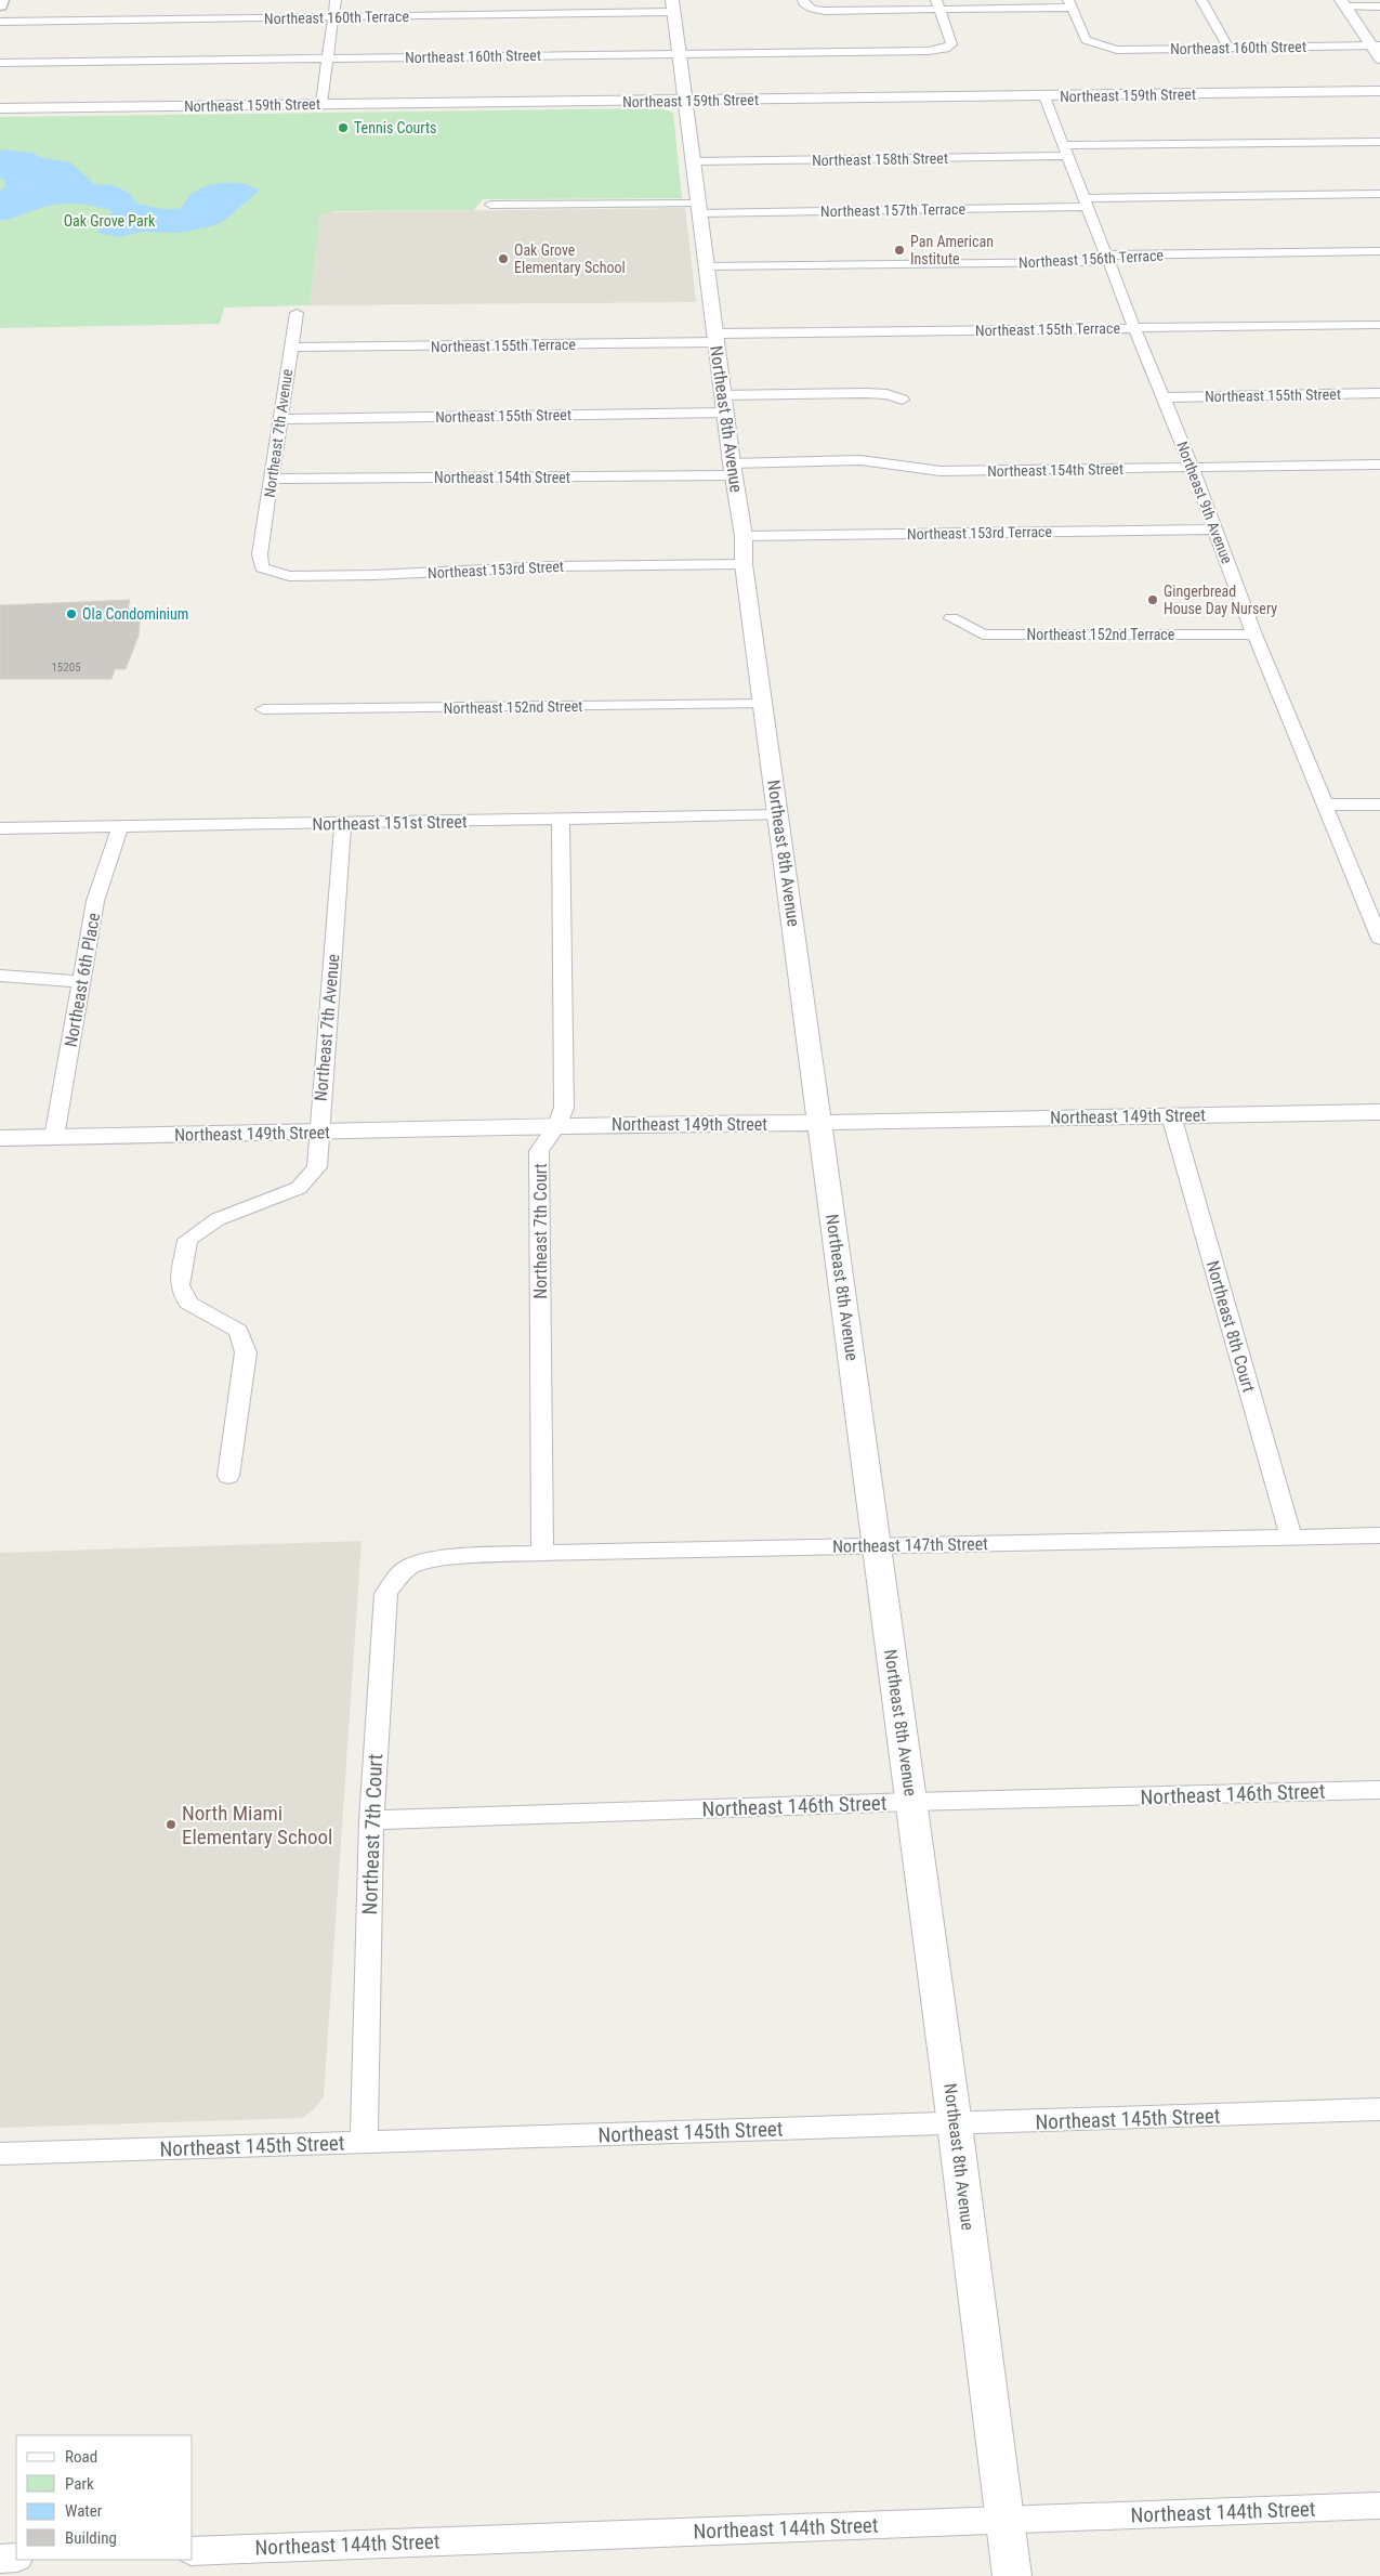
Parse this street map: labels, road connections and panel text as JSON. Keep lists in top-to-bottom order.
{
  "streets": {
    "street": [
      "Northeast 160th Terrace",
      "Northeast 160th Street",
      "Northeast 159th Street",
      "Northeast 158th Street",
      "Northeast 157th Terrace",
      "Northeast 156th Terrace",
      "Northeast 155th Terrace",
      "Northeast 155th Street",
      "Northeast 8th Avenue",
      "Northeast 7th Avenue",
      "Northeast 154th Street",
      "Northeast 9th Avenue",
      "Northeast 153rd Terrace",
      "Northeast 153rd Street",
      "Northeast 152nd Terrace",
      "Northeast 152nd Street",
      "Northeast 151st Street",
      "Northeast 6th Place",
      "Northeast 149th Street",
      "Northeast 7th Court",
      "Northeast 8th Court",
      "Northeast 147th Street",
      "Northeast 146th Street",
      "Northeast 145th Street",
      "Northeast 144th Street"
    ]
  },
  "crossings": [
    ["Northeast 160th Terrace", "Northeast 8th Avenue"],
    ["Northeast 160th Street", "Northeast 8th Avenue"],
    ["Northeast 159th Street", "Northeast 8th Avenue"],
    ["Northeast 159th Street", "Northeast 9th Avenue"],
    ["Northeast 158th Street", "Northeast 8th Avenue"],
    ["Northeast 158th Street", "Northeast 9th Avenue"],
    ["Northeast 157th Terrace", "Northeast 8th Avenue"],
    ["Northeast 157th Terrace", "Northeast 9th Avenue"],
    ["Northeast 156th Terrace", "Northeast 8th Avenue"],
    ["Northeast 156th Terrace", "Northeast 9th Avenue"],
    ["Northeast 155th Terrace", "Northeast 8th Avenue"],
    ["Northeast 155th Terrace", "Northeast 7th Avenue"],
    ["Northeast 155th Terrace", "Northeast 9th Avenue"],
    ["Northeast 155th Street", "Northeast 8th Avenue"],
    ["Northeast 155th Street", "Northeast 7th Avenue"],
    ["Northeast 155th Street", "Northeast 9th Avenue"],
    ["Northeast 8th Avenue", "Northeast 154th Street"],
    ["Northeast 8th Avenue", "Northeast 153rd Terrace"],
    ["Northeast 8th Avenue", "Northeast 153rd Street"],
    ["Northeast 8th Avenue", "Northeast 152nd Street"],
    ["Northeast 8th Avenue", "Northeast 151st Street"],
    ["Northeast 8th Avenue", "Northeast 149th Street"],
    ["Northeast 8th Avenue", "Northeast 147th Street"],
    ["Northeast 8th Avenue", "Northeast 146th Street"],
    ["Northeast 8th Avenue", "Northeast 145th Street"],
    ["Northeast 8th Avenue", "Northeast 144th Street"],
    ["Northeast 7th Avenue", "Northeast 154th Street"],
    ["Northeast 7th Avenue", "Northeast 153rd Street"],
    ["Northeast 7th Avenue", "Northeast 151st Street"],
    ["Northeast 7th Avenue", "Northeast 149th Street"],
    ["Northeast 154th Street", "Northeast 9th Avenue"],
    ["Northeast 9th Avenue", "Northeast 153rd Terrace"],
    ["Northeast 9th Avenue", "Northeast 152nd Terrace"],
    ["Northeast 151st Street", "Northeast 6th Place"],
    ["Northeast 151st Street", "Northeast 7th Court"],
    ["Northeast 6th Place", "Northeast 149th Street"],
    ["Northeast 149th Street", "Northeast 7th Court"],
    ["Northeast 149th Street", "Northeast 8th Court"],
    ["Northeast 7th Court", "Northeast 147th Street"],
    ["Northeast 7th Court", "Northeast 146th Street"],
    ["Northeast 7th Court", "Northeast 145th Street"],
    ["Northeast 8th Court", "Northeast 147th Street"]
  ],
  "parks": ["Oak Grove Park"],
  "places": [
    "Tennis Courts",
    "Pan American Institute",
    "Oak Grove Elementary School",
    "Gingerbread House Day Nursery",
    "Ola Condominium",
    "North Miami Elementary School"
  ],
  "house_numbers": ["15205"],
  "legend": [
    "Road",
    "Park",
    "Water",
    "Building"
  ]
}
